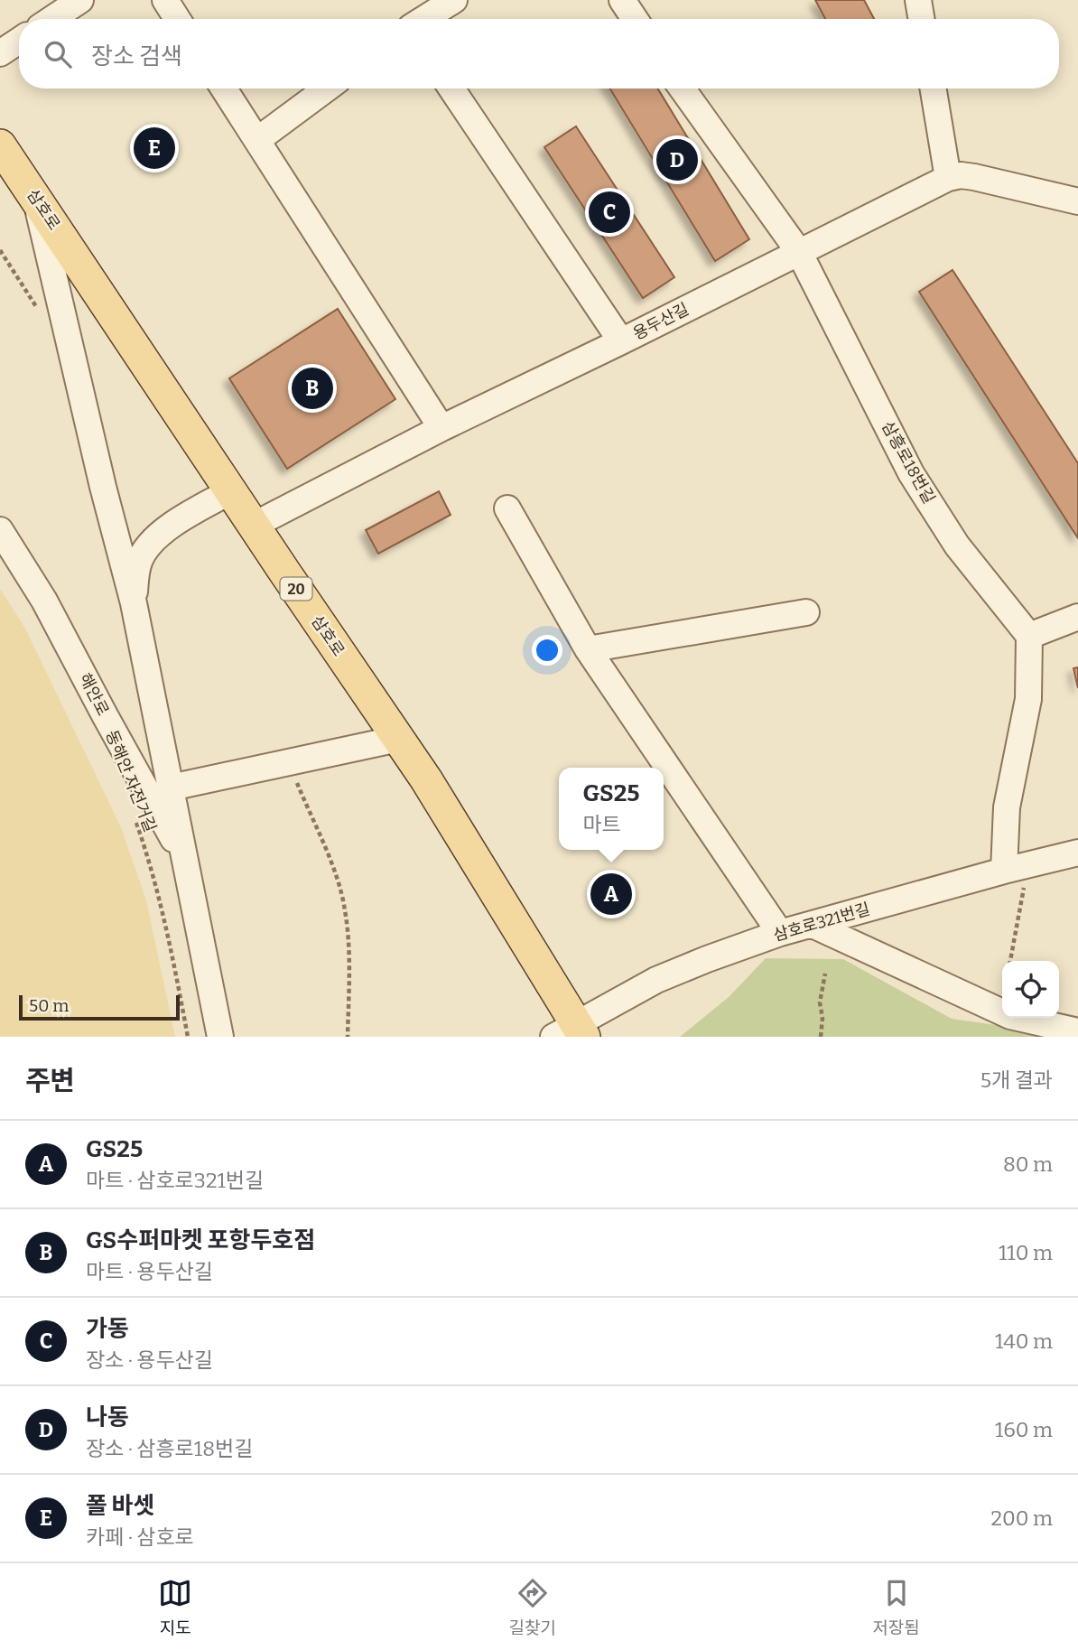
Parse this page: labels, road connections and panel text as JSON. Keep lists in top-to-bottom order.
{
  "streets": {
    "main road": ["삼호로", "20"],
    "street": [
      "용두산길",
      "삼흥로18번길",
      "해안로",
      "삼호로321번길"
    ],
    "path": ["동해안 자전거길"]
  },
  "crossings": [
    ["삼호로", "용두산길"],
    ["삼호로", "삼호로321번길"],
    ["용두산길", "삼흥로18번길"]
  ],
  "scale_bar": "50 m",
  "page": {
    "search": "장소 검색",
    "pins": [
      "E",
      "D",
      "C",
      "B",
      "A"
    ],
    "popup": ["GS25", "마트"],
    "scale": "50 m",
    "heading": ["주변", "5개 결과"],
    "list": [
      {
        "mark": "A",
        "name": "GS25",
        "note": "마트 · 삼호로321번길",
        "value": "80 m"
      },
      {
        "mark": "B",
        "name": "GS수퍼마켓 포항두호점",
        "note": "마트 · 용두산길",
        "value": "110 m"
      },
      {
        "mark": "C",
        "name": "가동",
        "note": "장소 · 용두산길",
        "value": "140 m"
      },
      {
        "mark": "D",
        "name": "나동",
        "note": "장소 · 삼흥로18번길",
        "value": "160 m"
      },
      {
        "mark": "E",
        "name": "폴 바셋",
        "note": "카페 · 삼호로",
        "value": "200 m"
      }
    ],
    "nav": ["지도", "길찾기", "저장됨"]
  }
}
